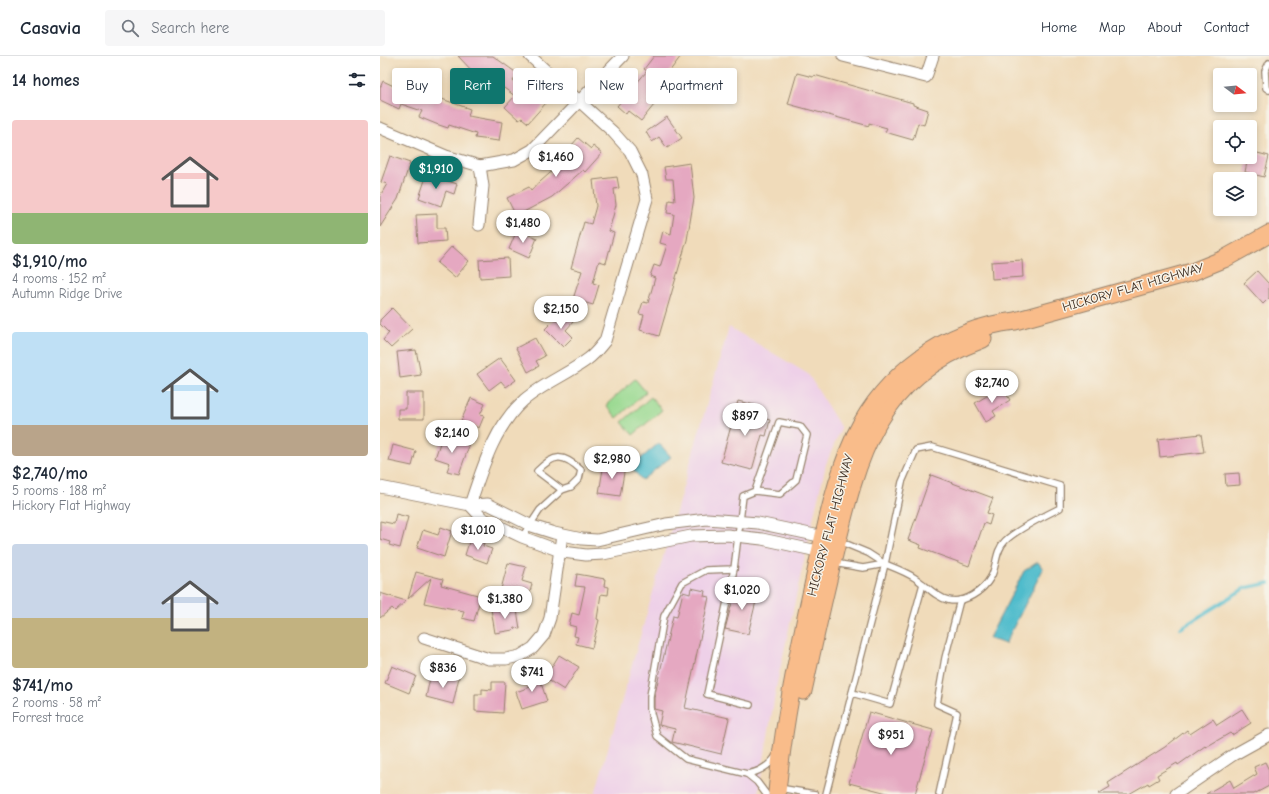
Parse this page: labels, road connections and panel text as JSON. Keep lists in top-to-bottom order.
{
  "streets": {
    "main road": ["HICKORY FLAT HIGHWAY"]
  },
  "north": "right",
  "page": {
    "header": "Casavia",
    "search": "Search here",
    "nav": [
      "Home",
      "Map",
      "About",
      "Contact"
    ],
    "heading": "14 homes",
    "chip": [
      "Buy",
      "Rent",
      "Filters",
      "New",
      "Apartment"
    ],
    "list": [
      {
        "name": "$1,910/mo",
        "note": "4 rooms · 152 m² · Autumn Ridge Drive"
      },
      {
        "name": "$2,740/mo",
        "note": "5 rooms · 188 m² · Hickory Flat Highway"
      },
      {
        "name": "$741/mo",
        "note": "2 rooms · 58 m² · Forrest trace"
      }
    ],
    "price": [
      "$1,460",
      "$1,910",
      "$1,480",
      "$2,150",
      "$2,740",
      "$897",
      "$2,140",
      "$2,980",
      "$1,010",
      "$1,020",
      "$1,380",
      "$836",
      "$741",
      "$951"
    ]
  }
}
